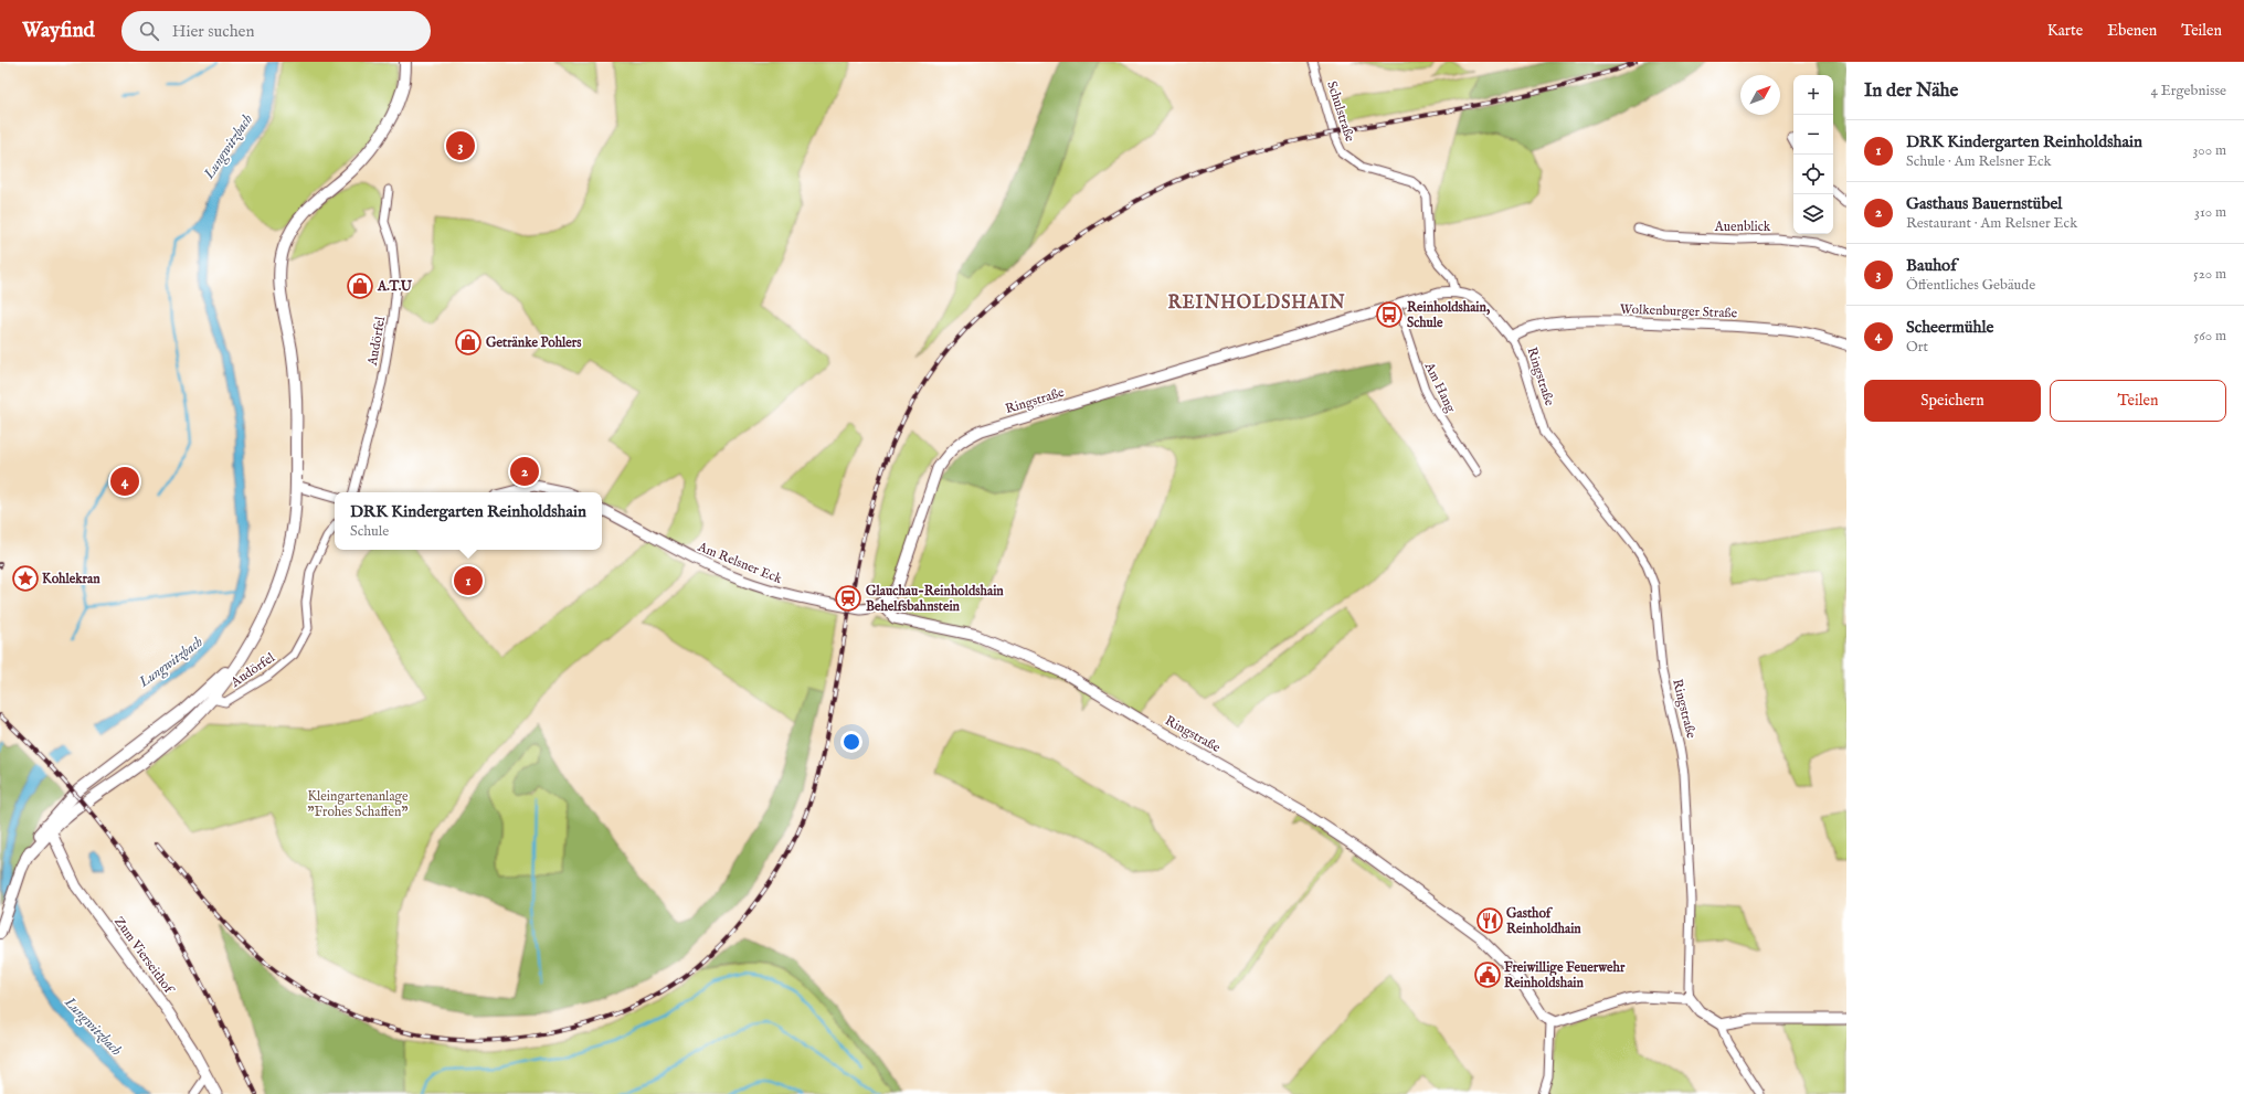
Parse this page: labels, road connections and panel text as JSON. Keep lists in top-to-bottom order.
{
  "streets": {
    "street": [
      "Schulstraße",
      "Auenblick",
      "Wolkenburger Straße",
      "Audörfel",
      "Ringstraße",
      "Am Hang",
      "Am Relsner Eck",
      "Zum Vierseithof"
    ]
  },
  "crossings": [
    ["Schulstraße", "Ringstraße"],
    ["Wolkenburger Straße", "Ringstraße"],
    ["Ringstraße", "Am Hang"],
    ["Ringstraße", "Am Relsner Eck"]
  ],
  "districts": ["REINHOLDSHAIN"],
  "water": ["Lungwitzbach"],
  "parks": ["Kleingartenanlage \"Frohes Schaffen\""],
  "places": {
    "shop": ["A.T.U", "Getränke Pohlers"],
    "bus stop": ["Reinholdshain, Schule"],
    "place": ["Kohlekran"],
    "station": ["Glauchau-Reinholdshain Behelfsbahnstein"],
    "restaurant": ["Gasthof Reinholdhain"],
    "public building": ["Freiwillige Feuerwehr Reinholdshain"]
  },
  "north": "top right",
  "page": {
    "header": "Wayfind",
    "search": "Hier suchen",
    "nav": ["Karte", "Ebenen", "Teilen"],
    "heading": ["In der Nähe", "4 Ergebnisse"],
    "map_buttons": ["+", "−"],
    "list": [
      {
        "mark": "1",
        "name": "DRK Kindergarten Reinholdshain",
        "note": "Schule · Am Relsner Eck",
        "value": "300 m"
      },
      {
        "mark": "2",
        "name": "Gasthaus Bauernstübel",
        "note": "Restaurant · Am Relsner Eck",
        "value": "310 m"
      },
      {
        "mark": "3",
        "name": "Bauhof",
        "note": "Öffentliches Gebäude",
        "value": "520 m"
      },
      {
        "mark": "4",
        "name": "Scheermühle",
        "note": "Ort",
        "value": "560 m"
      }
    ],
    "pins": [
      "3",
      "2",
      "4",
      "1"
    ],
    "buttons": ["Speichern", "Teilen"],
    "popup": ["DRK Kindergarten Reinholdshain", "Schule"]
  }
}
